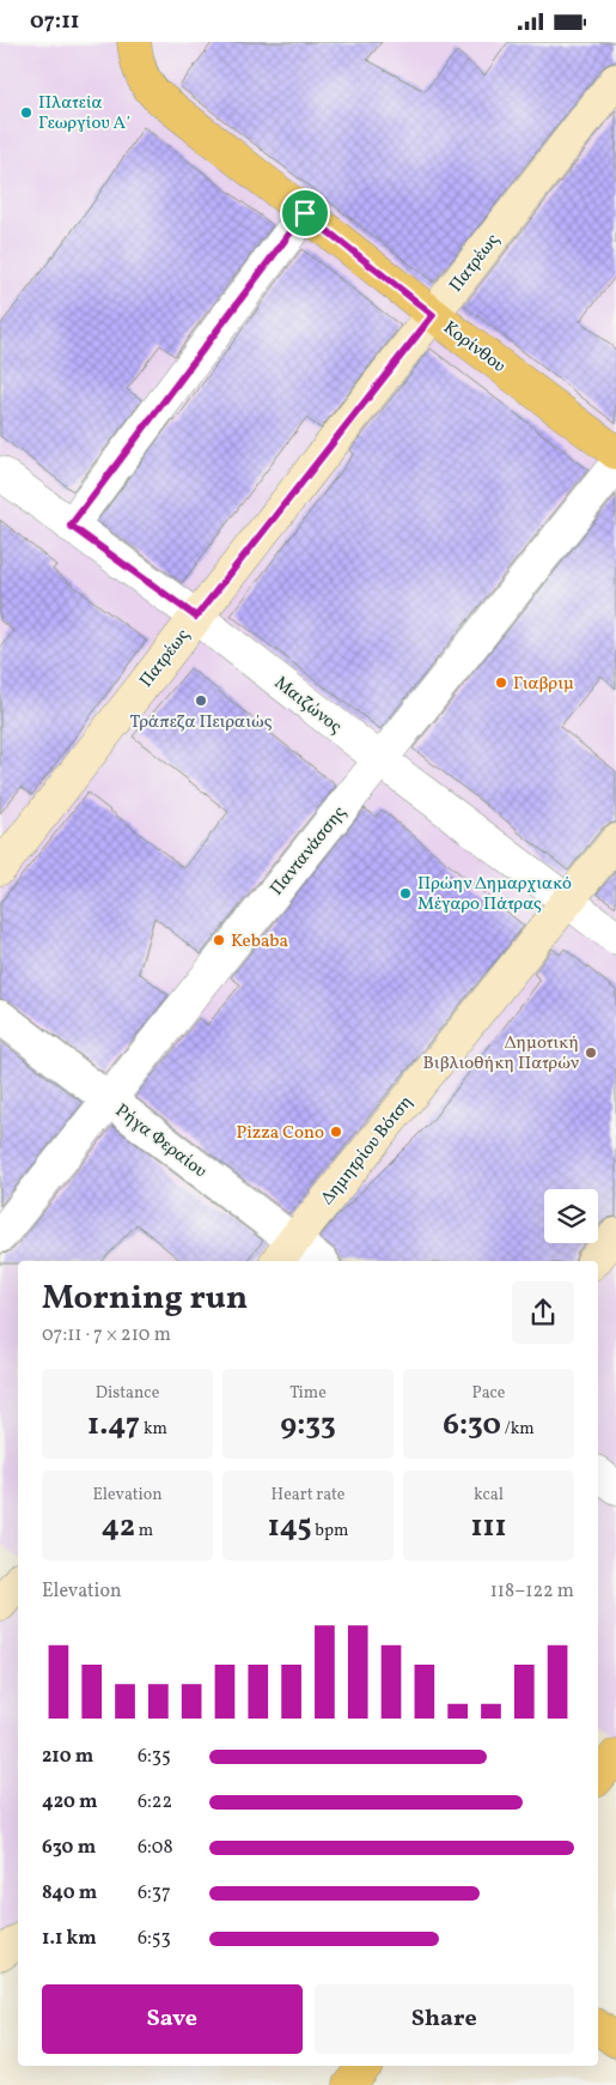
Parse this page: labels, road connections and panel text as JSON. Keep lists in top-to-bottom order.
{
  "streets": {
    "main road": ["Πατρέως", "Κορίνθου", "Δημητρίου Βότση"],
    "street": ["Μαιζώνος", "Παντανάσσης", "Ρήγα Φεραίου"]
  },
  "crossings": [
    ["Πατρέως", "Κορίνθου"],
    ["Πατρέως", "Μαιζώνος"],
    ["Μαιζώνος", "Παντανάσσης"],
    ["Μαιζώνος", "Δημητρίου Βότση"],
    ["Παντανάσσης", "Ρήγα Φεραίου"],
    ["Ρήγα Φεραίου", "Δημητρίου Βότση"]
  ],
  "places": [
    "Πλατεία Γεωργίου Α΄",
    "Γιαβριμ",
    "Τράπεζα Πειραιώς",
    "Πρώην Δημαρχιακό Μέγαρο Πάτρας",
    "Kebaba",
    "Δημοτική Βιβλιοθήκη Πατρών",
    "Pizza Cono"
  ],
  "page": {
    "status": "07:11",
    "heading": ["Morning run", "07:11 · 7 × 210 m"],
    "stats": [
      ["Distance", "1.47 km"],
      ["Time", "9:33"],
      ["Pace", "6:30 /km"],
      ["Elevation", "42 m"],
      ["Heart rate", "145 bpm"],
      ["kcal", "111"]
    ],
    "chart": ["Elevation", "118–122 m"],
    "list": [
      {
        "name": "210 m",
        "note": "6:35"
      },
      {
        "name": "420 m",
        "note": "6:22"
      },
      {
        "name": "630 m",
        "note": "6:08"
      },
      {
        "name": "840 m",
        "note": "6:37"
      },
      {
        "name": "1.1 km",
        "note": "6:53"
      }
    ],
    "buttons": ["Save", "Share"]
  }
}
